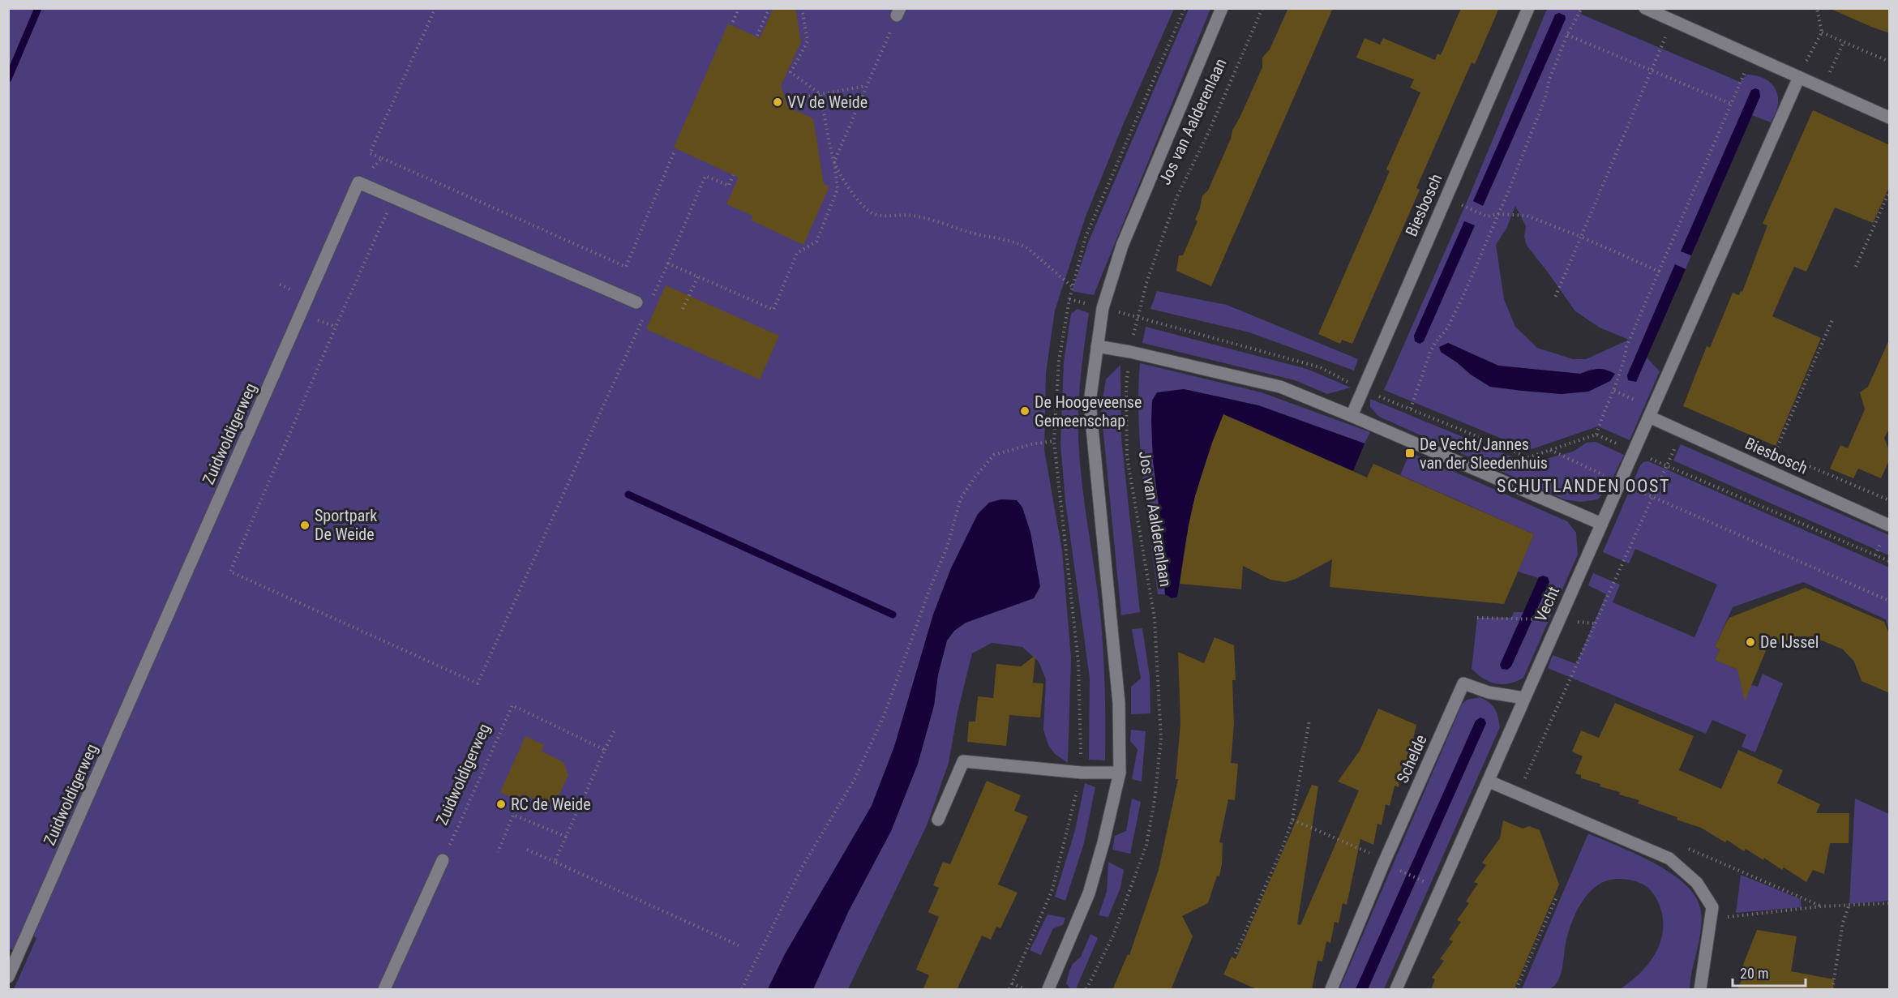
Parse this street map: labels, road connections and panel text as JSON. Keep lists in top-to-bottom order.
{
  "streets": {
    "street": [
      "Jos van Aalderenlaan",
      "Biesbosch",
      "Zuidwoldigerweg",
      "Vecht",
      "Schelde"
    ]
  },
  "crossings": [
    ["Vecht", "Schelde"]
  ],
  "districts": ["SCHUTLANDEN OOST"],
  "places": {
    "other": [
      "VV de Weide",
      "De Hoogeveense Gemeenschap",
      "Sportpark De Weide",
      "De IJssel",
      "RC de Weide"
    ],
    "transit": ["De Vecht/Jannes van der Sleedenhuis"]
  },
  "scale_bar": "20 m"
}
